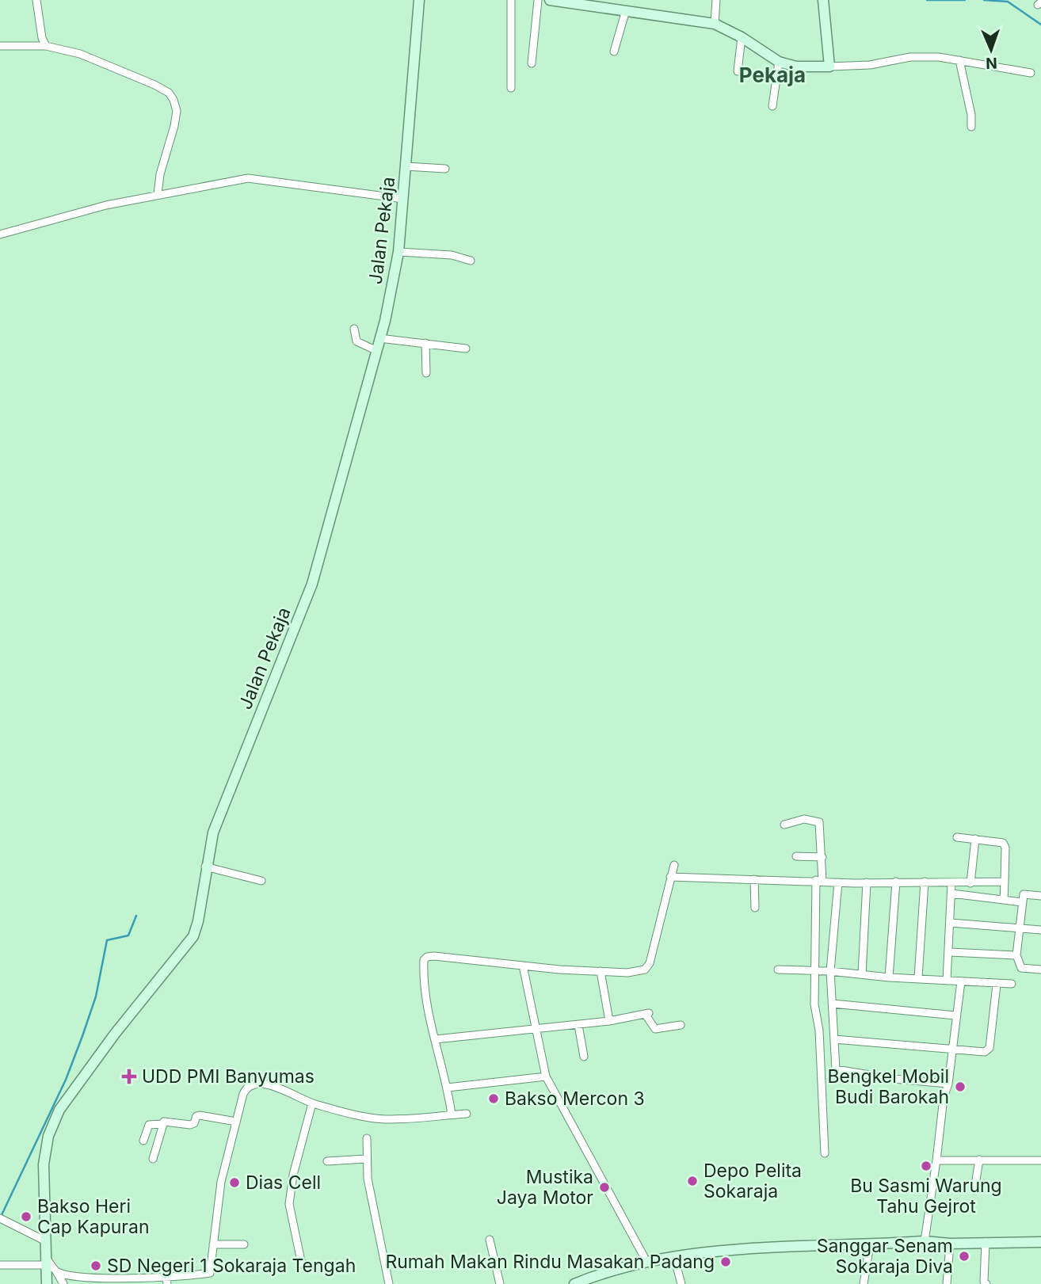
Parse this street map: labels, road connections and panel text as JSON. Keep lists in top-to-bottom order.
{
  "streets": {
    "street": ["Jalan Pekaja"]
  },
  "districts": ["Pekaja"],
  "places": {
    "health": ["UDD PMI Banyumas"],
    "other": [
      "Bengkel Mobil Budi Barokah",
      "Bakso Mercon 3",
      "Bu Sasmi Warung Tahu Gejrot",
      "Depo Pelita Sokaraja",
      "Dias Cell",
      "Mustika Jaya Motor",
      "Bakso Heri Cap Kapuran",
      "Sanggar Senam Sokaraja Diva",
      "Rumah Makan Rindu Masakan Padang",
      "SD Negeri 1 Sokaraja Tengah"
    ]
  },
  "north": "bottom"
}
